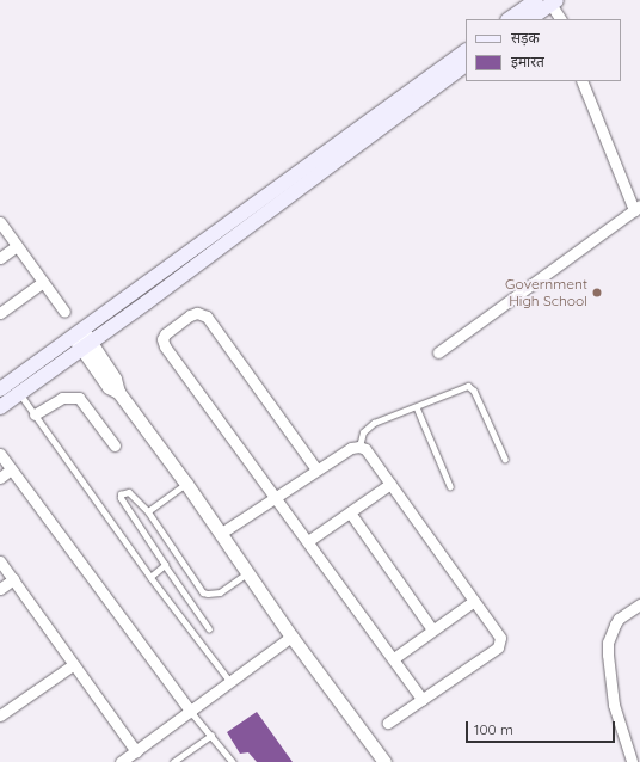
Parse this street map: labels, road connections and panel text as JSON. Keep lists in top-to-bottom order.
{
  "places": ["Government High School"],
  "legend": ["सड़क", "इमारत"],
  "scale_bar": "100 m"
}
